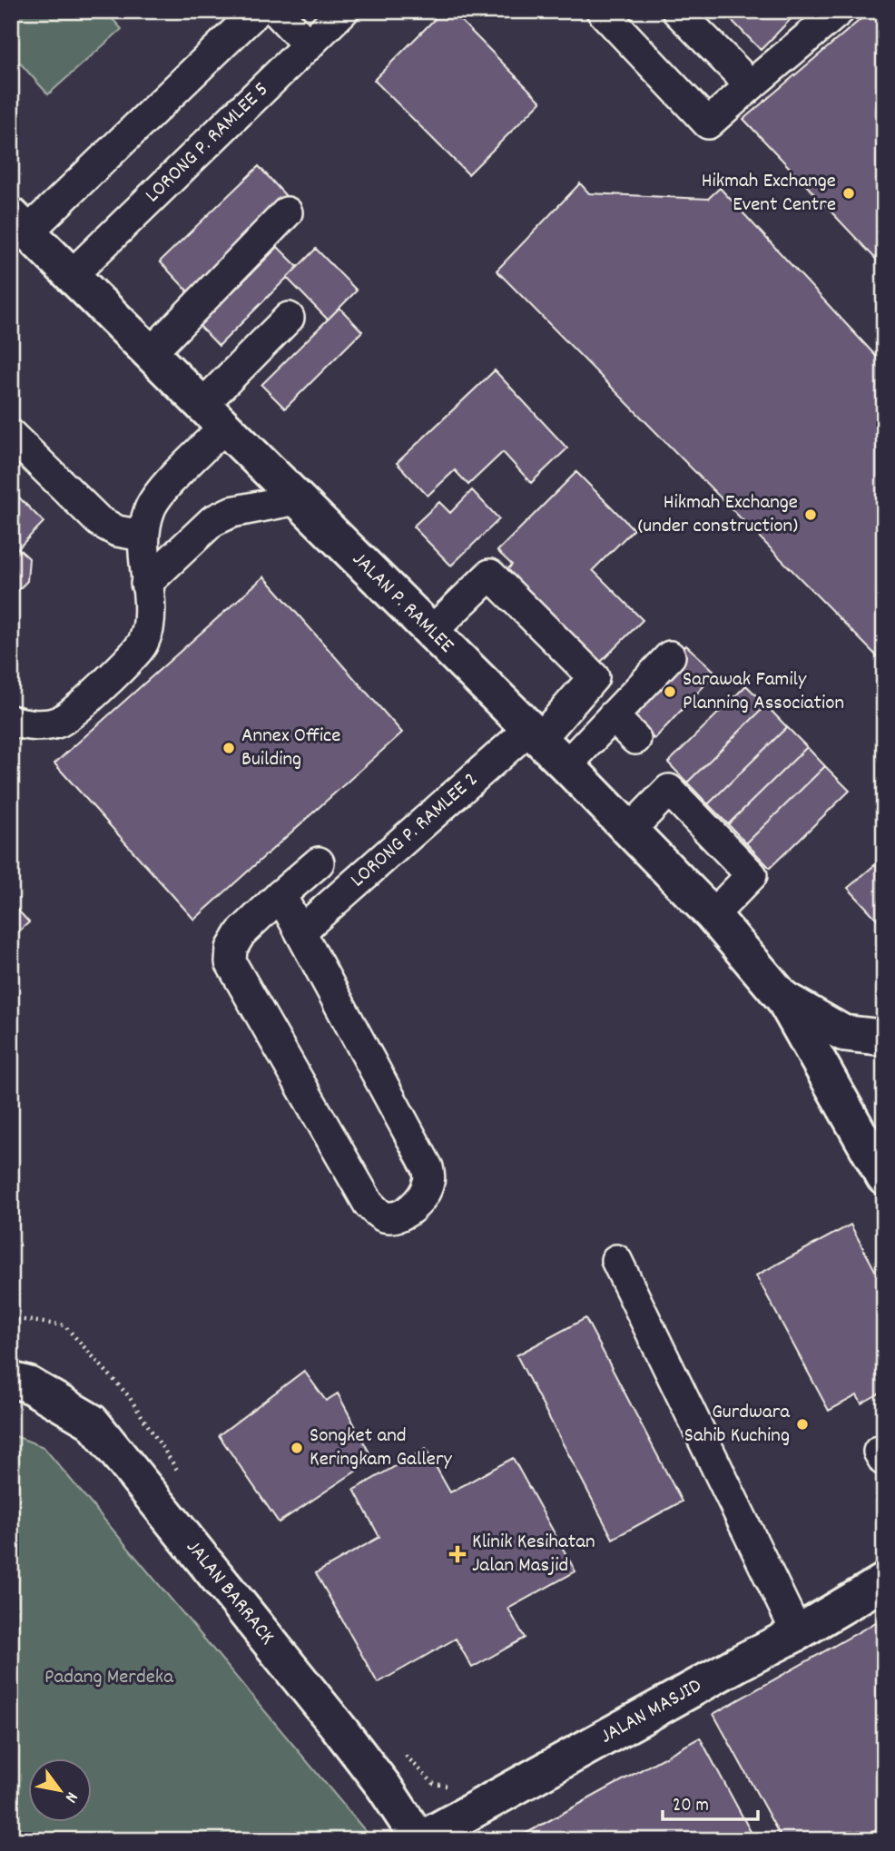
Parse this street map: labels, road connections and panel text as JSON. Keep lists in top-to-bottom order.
{
  "streets": {
    "main road": ["JALAN P. RAMLEE", "JALAN BARRACK", "JALAN MASJID"],
    "street": ["LORONG P. RAMLEE 5", "LORONG P. RAMLEE 2"]
  },
  "crossings": [
    ["LORONG P. RAMLEE 5", "JALAN P. RAMLEE"],
    ["JALAN P. RAMLEE", "LORONG P. RAMLEE 2"],
    ["JALAN BARRACK", "JALAN MASJID"]
  ],
  "parks": ["Padang Merdeka"],
  "places": {
    "other": [
      "Hikmah Exchange Event Centre",
      "Hikmah Exchange (under construction)",
      "Sarawak Family Planning Association",
      "Annex Office Building",
      "Gurdwara Sahib Kuching",
      "Songket and Keringkam Gallery"
    ],
    "health": ["Klinik Kesihatan Jalan Masjid"]
  },
  "scale_bar": "20 m",
  "north": "bottom right"
}
